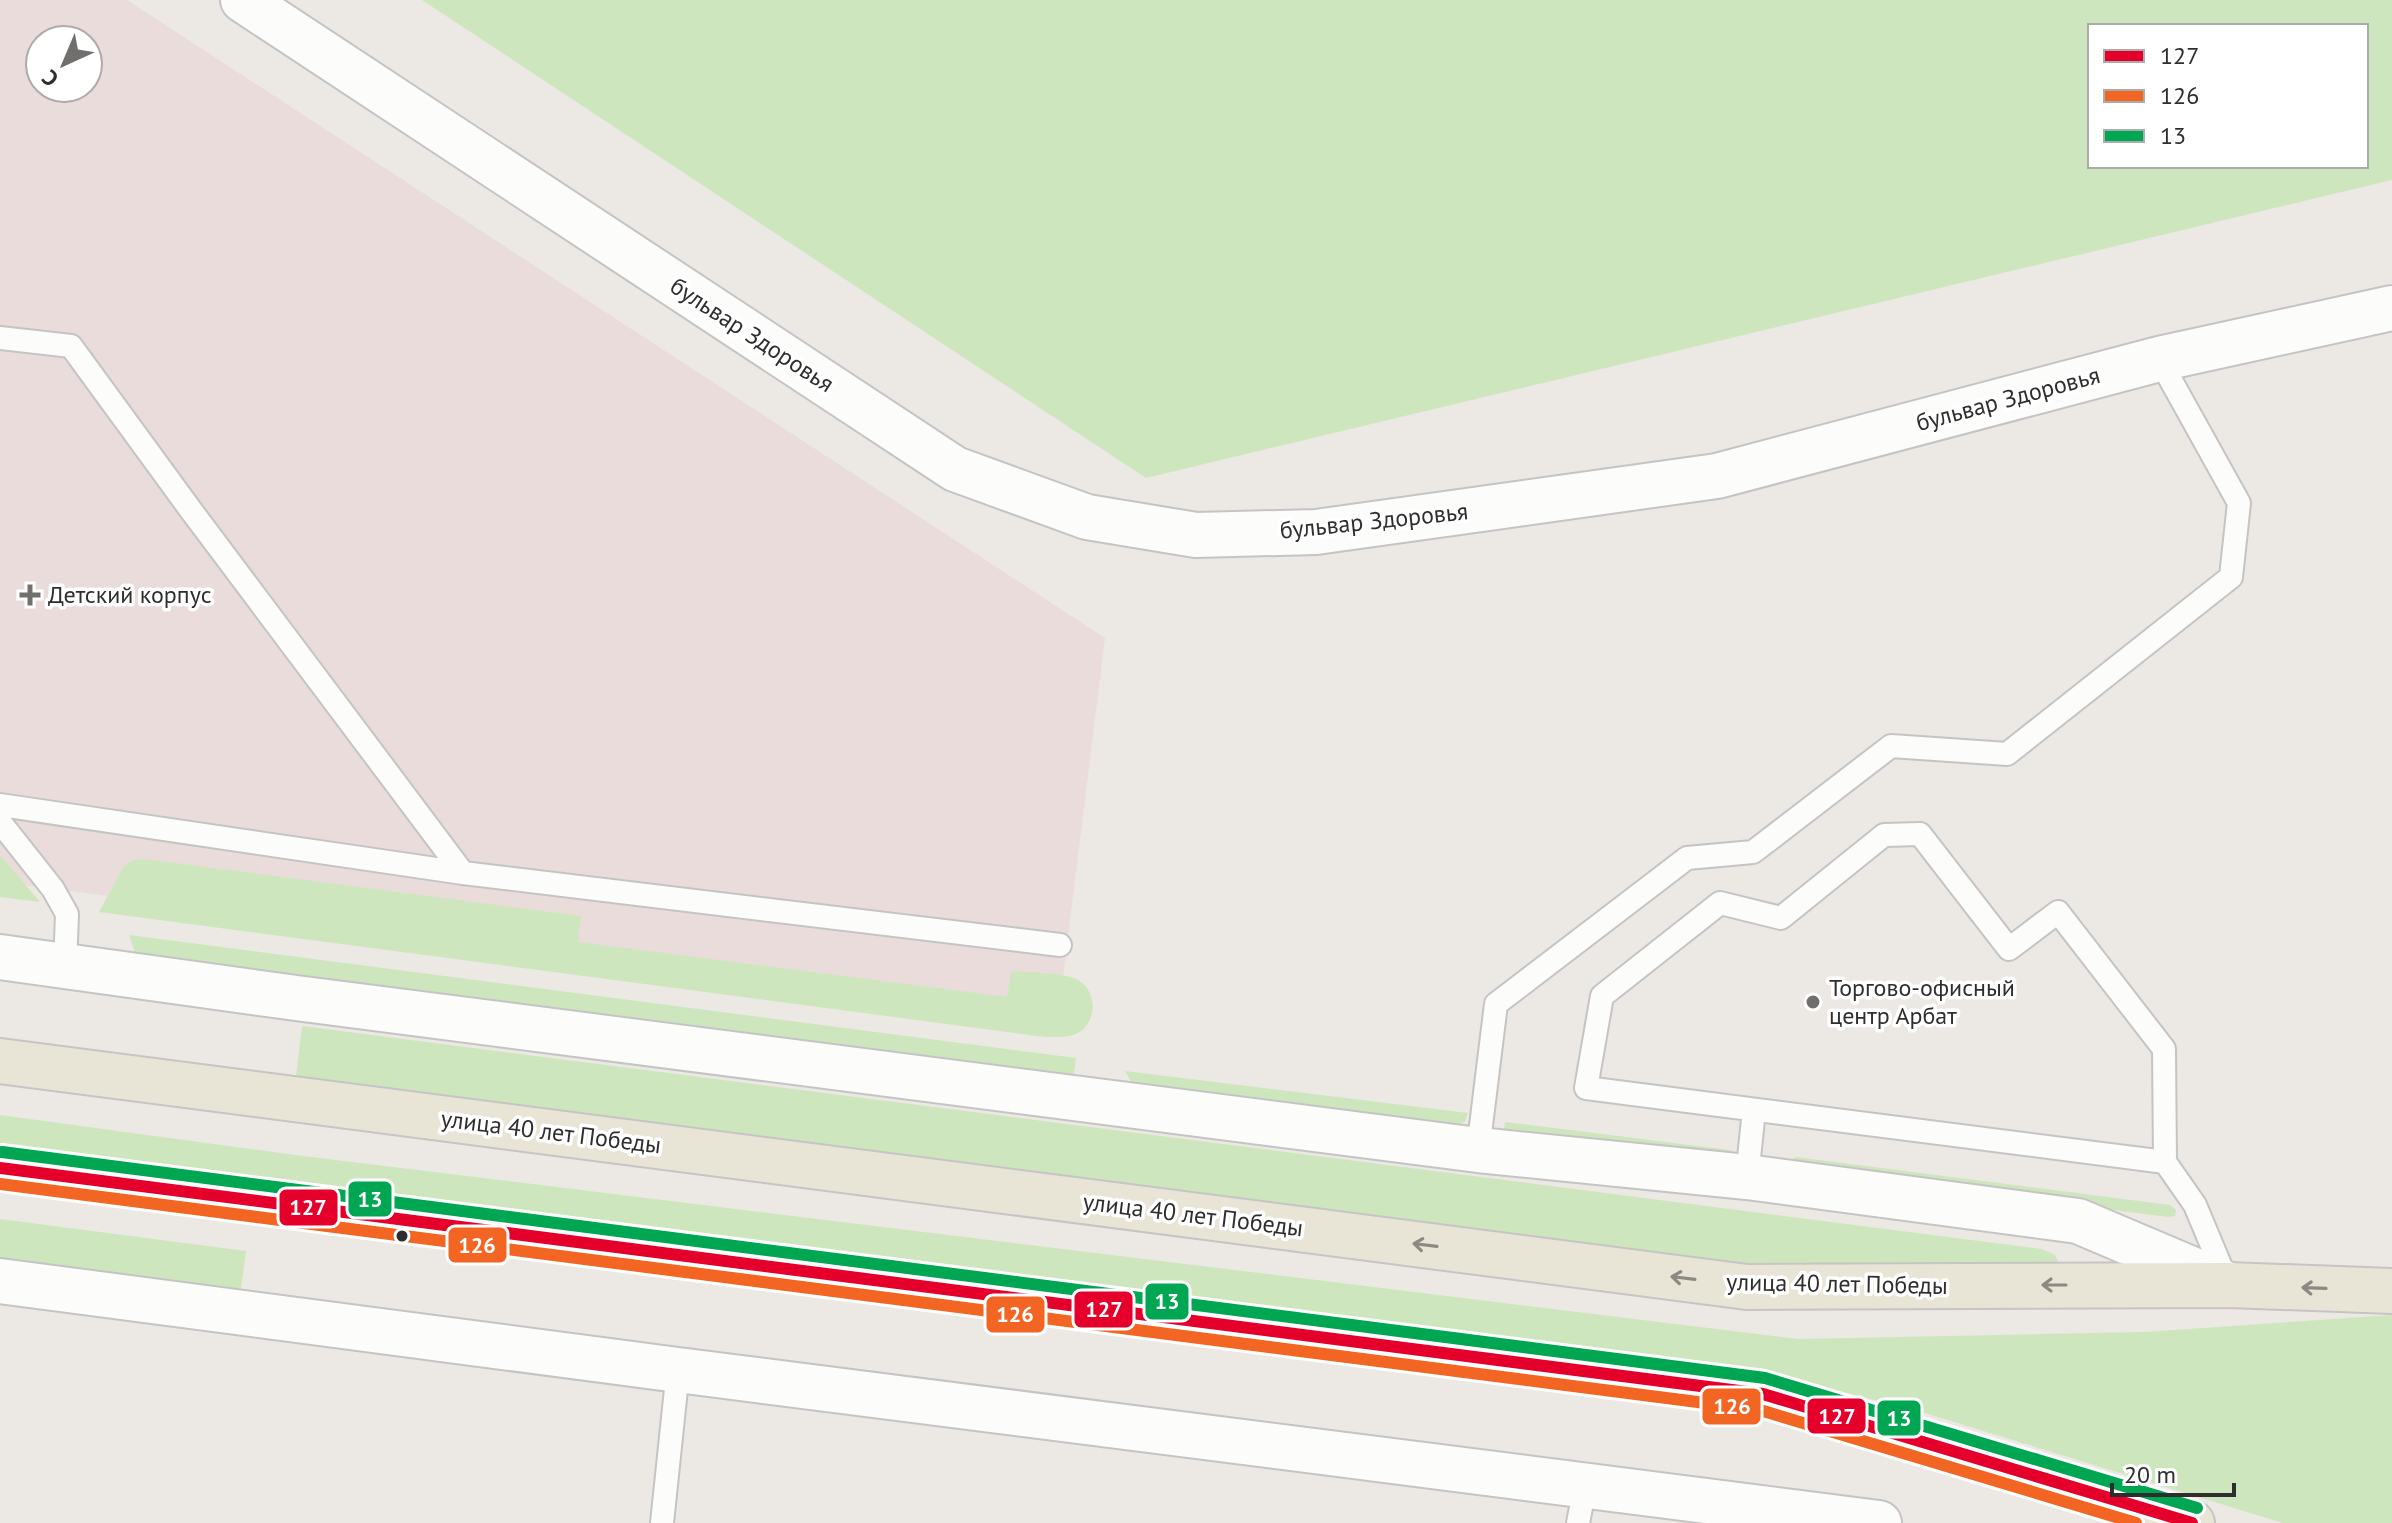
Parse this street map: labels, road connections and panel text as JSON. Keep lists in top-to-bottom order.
{
  "streets": {
    "main road": ["улица 40 лет Победы"],
    "street": ["бульвар Здоровья"]
  },
  "places": {
    "health": ["Детский корпус"],
    "other": ["Торгово-офисный центр Арбат"]
  },
  "lines": ["transit line 13", "transit line 127", "transit line 126"],
  "legend": ["127", "126", "13"],
  "scale_bar": "20 m",
  "north": "bottom left"
}
